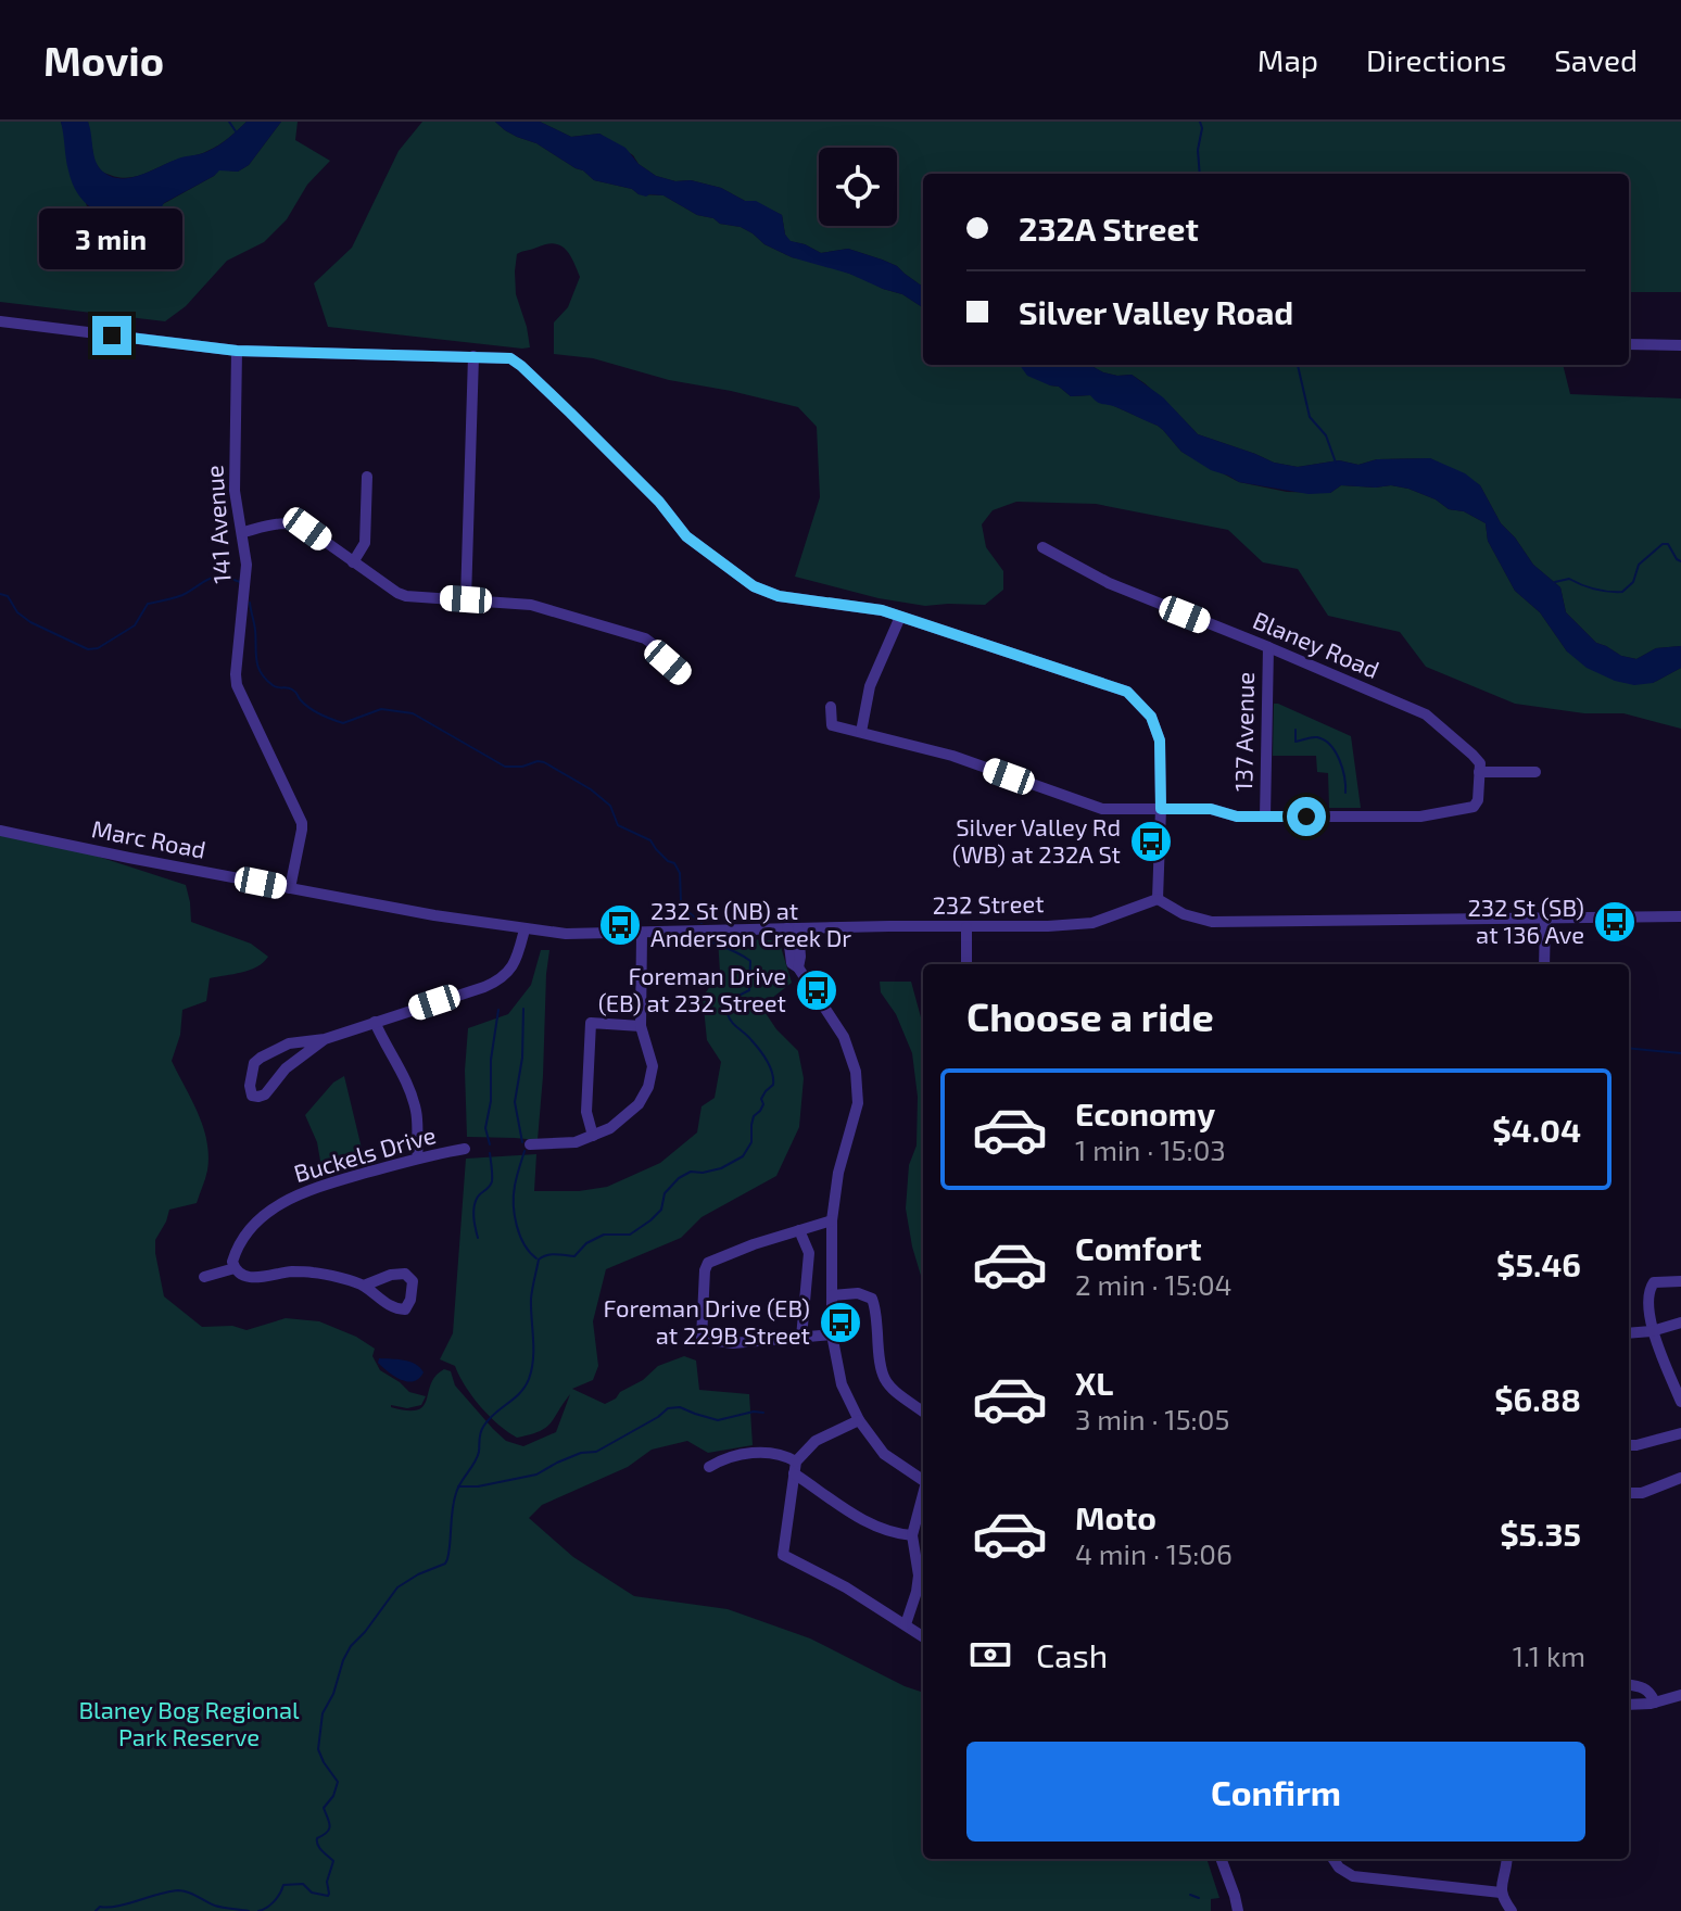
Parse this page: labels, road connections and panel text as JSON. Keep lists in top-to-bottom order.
{
  "streets": {
    "street": [
      "141 Avenue",
      "Blaney Road",
      "137 Avenue",
      "Marc Road",
      "232 Street",
      "Buckels Drive"
    ]
  },
  "crossings": [
    ["141 Avenue", "Marc Road"],
    ["141 Avenue", "232 Street"],
    ["Blaney Road", "137 Avenue"],
    ["Marc Road", "232 Street"]
  ],
  "parks": ["Blaney Bog Regional Park Reserve"],
  "places": {
    "bus stop": [
      "Silver Valley Rd (WB) at 232A St",
      "232 St (SB) at 136 Ave",
      "232 St (NB) at Anderson Creek Dr",
      "Foreman Drive (EB) at 232 Street",
      "Foreman Drive (EB) at 229B Street"
    ]
  },
  "page": {
    "header": "Movio",
    "nav": ["Map", "Directions", "Saved"],
    "banner": ["232A Street", "Silver Valley Road"],
    "bubble": "3 min",
    "heading": "Choose a ride",
    "list": [
      {
        "name": "Economy",
        "note": "1 min · 15:03",
        "value": "$4.04"
      },
      {
        "name": "Comfort",
        "note": "2 min · 15:04",
        "value": "$5.46"
      },
      {
        "name": "XL",
        "note": "3 min · 15:05",
        "value": "$6.88"
      },
      {
        "name": "Moto",
        "note": "4 min · 15:06",
        "value": "$5.35"
      }
    ],
    "pay": ["Cash", "1.1 km"],
    "buttons": "Confirm"
  }
}
